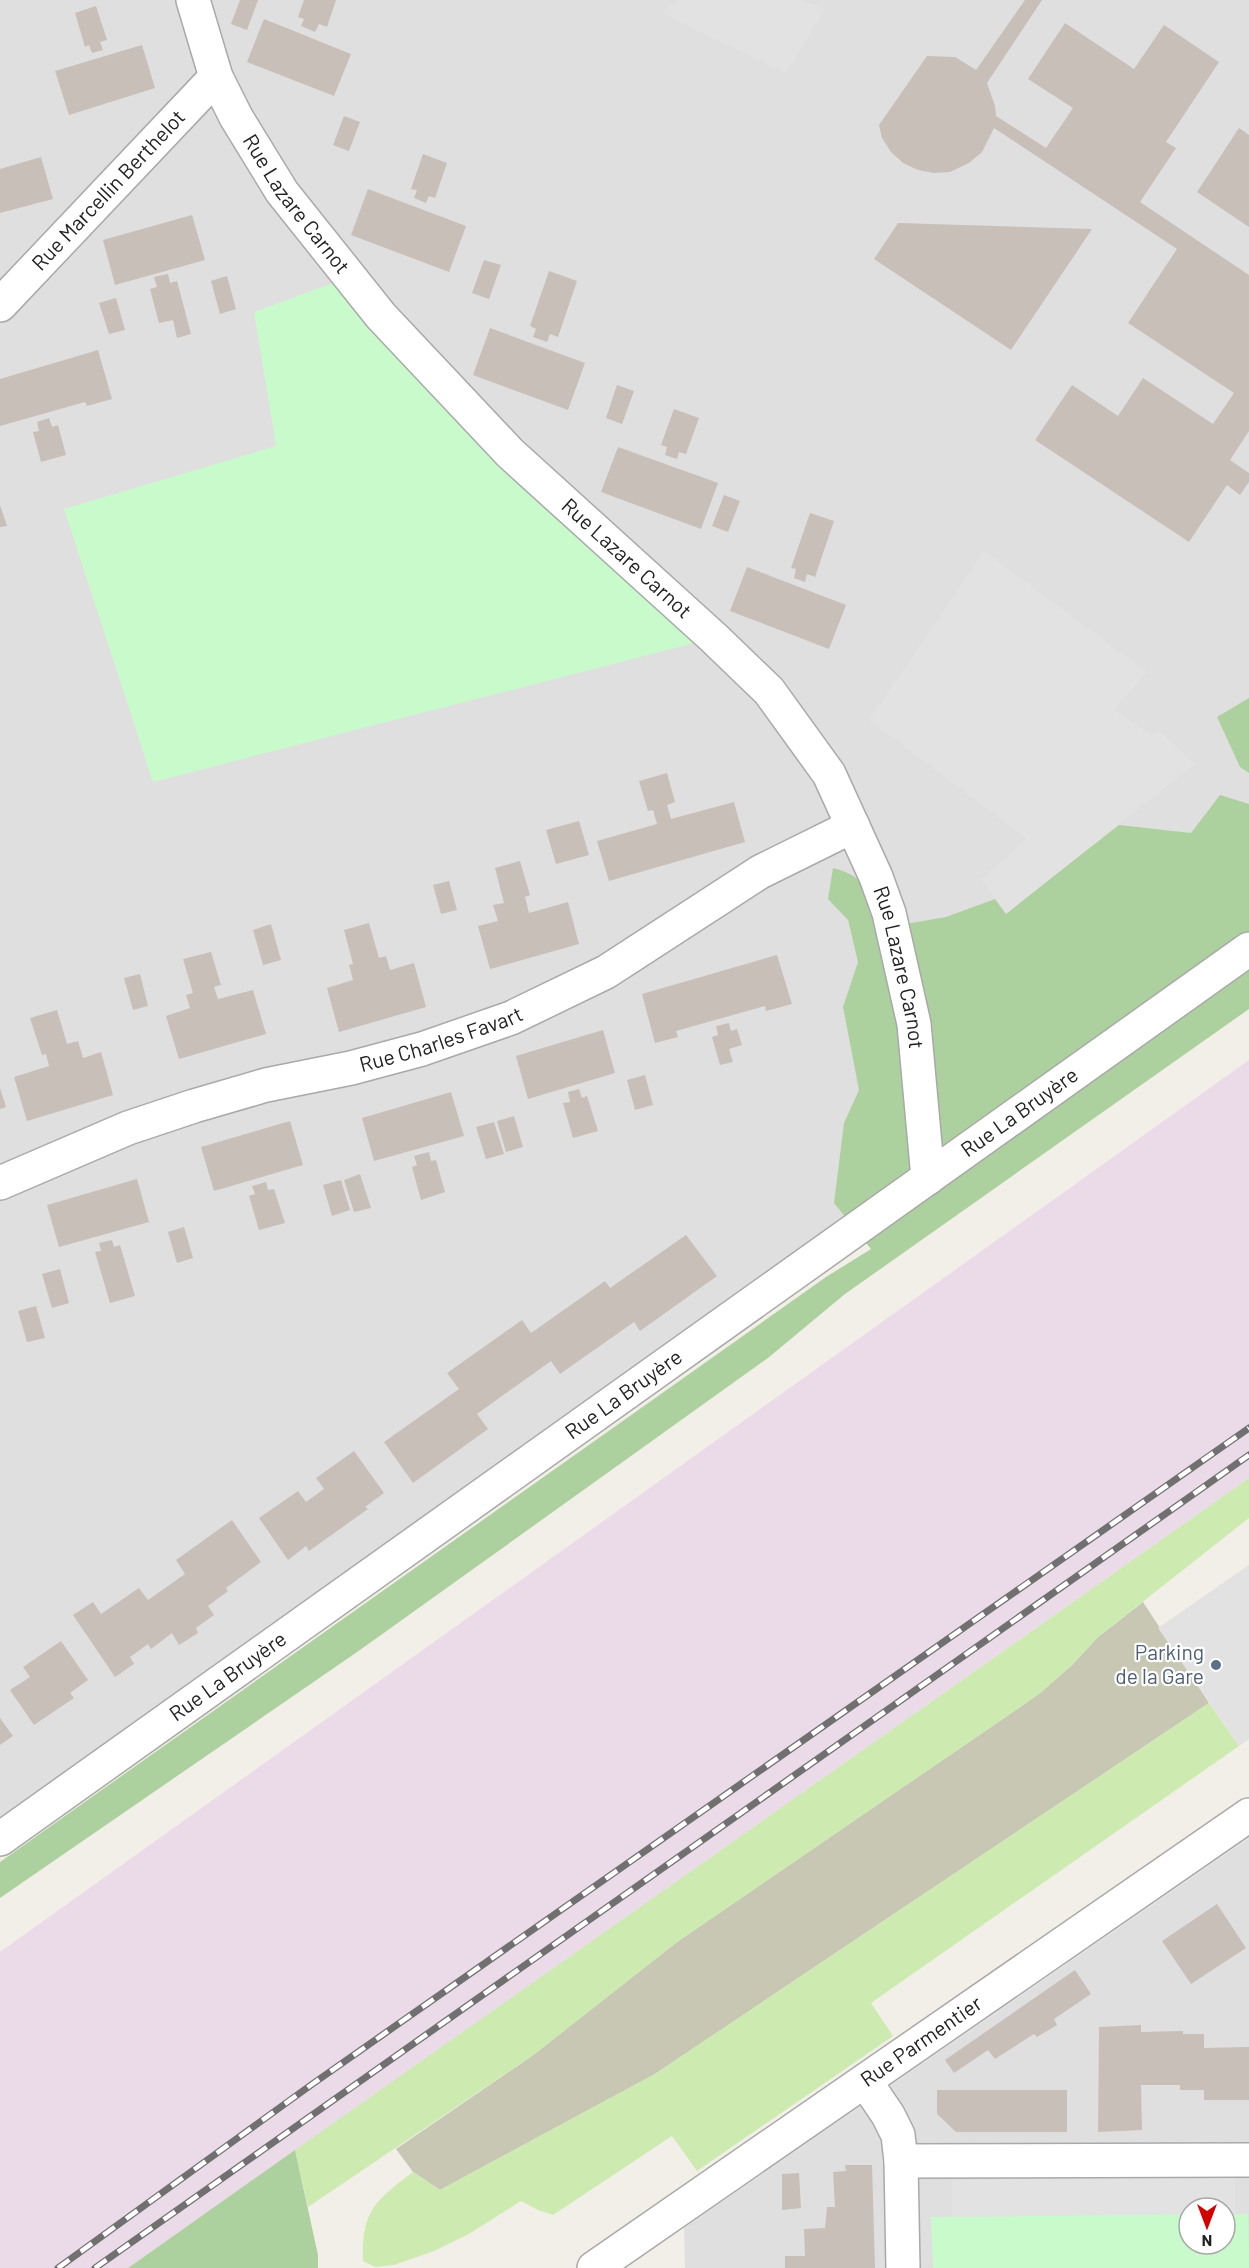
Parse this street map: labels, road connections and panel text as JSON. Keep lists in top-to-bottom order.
{
  "streets": {
    "street": [
      "Rue Marcellin Berthelot",
      "Rue Lazare Carnot",
      "Rue Charles Favart",
      "Rue La Bruyère",
      "Rue Parmentier"
    ]
  },
  "crossings": [
    ["Rue Marcellin Berthelot", "Rue Lazare Carnot"],
    ["Rue Lazare Carnot", "Rue Charles Favart"],
    ["Rue Lazare Carnot", "Rue La Bruyère"]
  ],
  "places": ["Parking de la Gare"],
  "north": "bottom"
}
